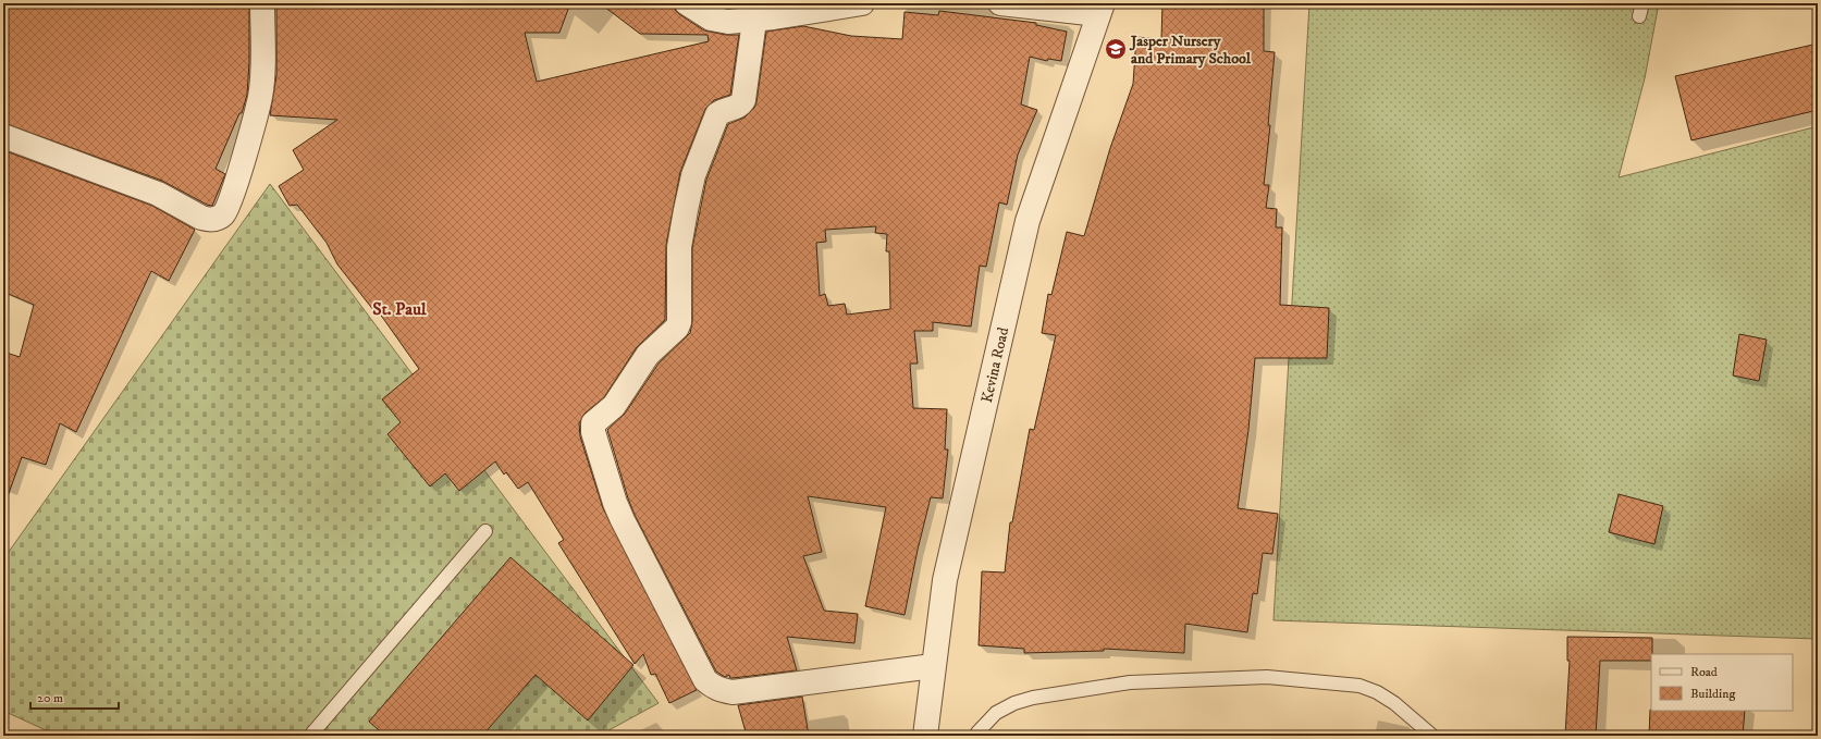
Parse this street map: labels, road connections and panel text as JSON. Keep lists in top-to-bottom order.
{
  "streets": {
    "street": ["Kevina Road"]
  },
  "districts": ["St. Paul"],
  "places": {
    "school or university": ["Jasper Nursery and Primary School"]
  },
  "legend": ["Road", "Building"],
  "scale_bar": "20 m"
}
